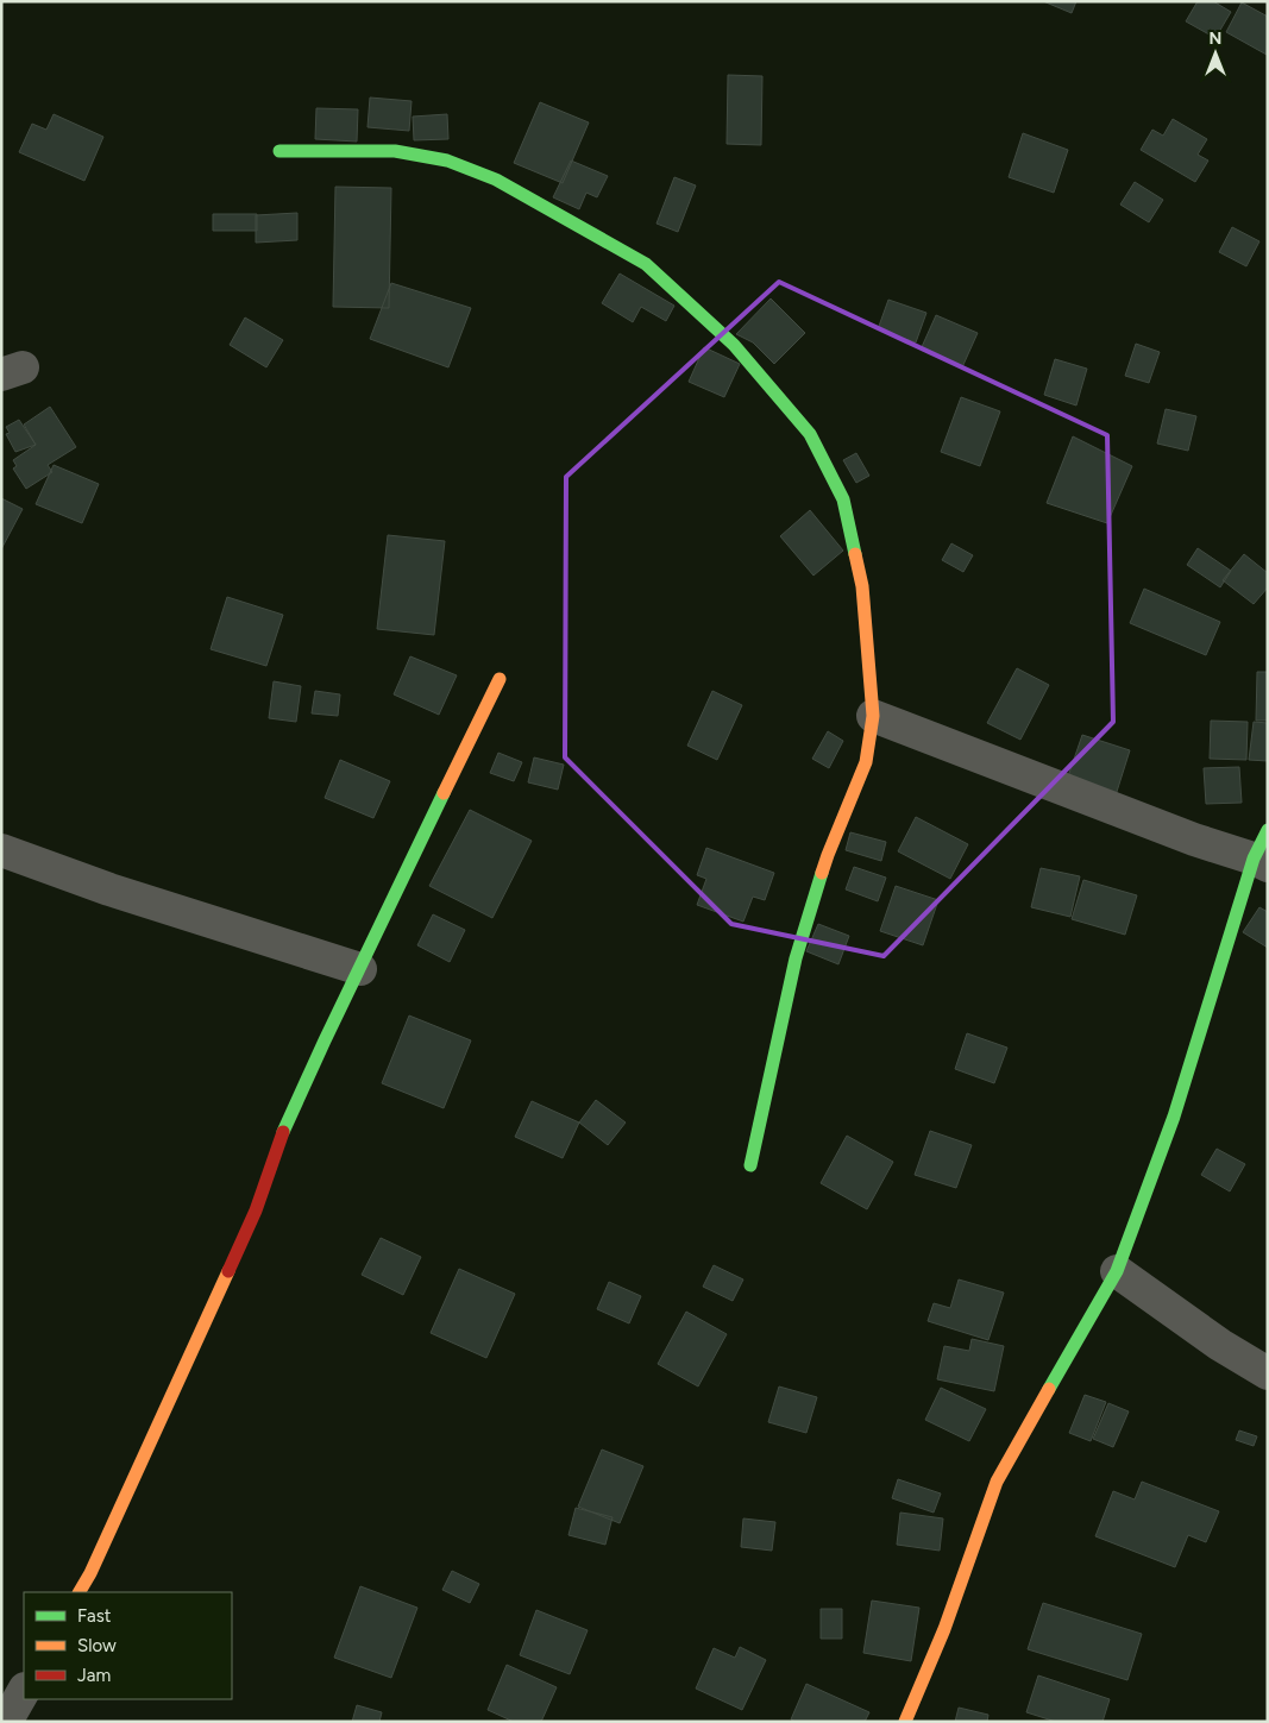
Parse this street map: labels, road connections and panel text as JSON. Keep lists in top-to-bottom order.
{
  "legend": ["Fast", "Slow", "Jam"],
  "north": "top"
}
